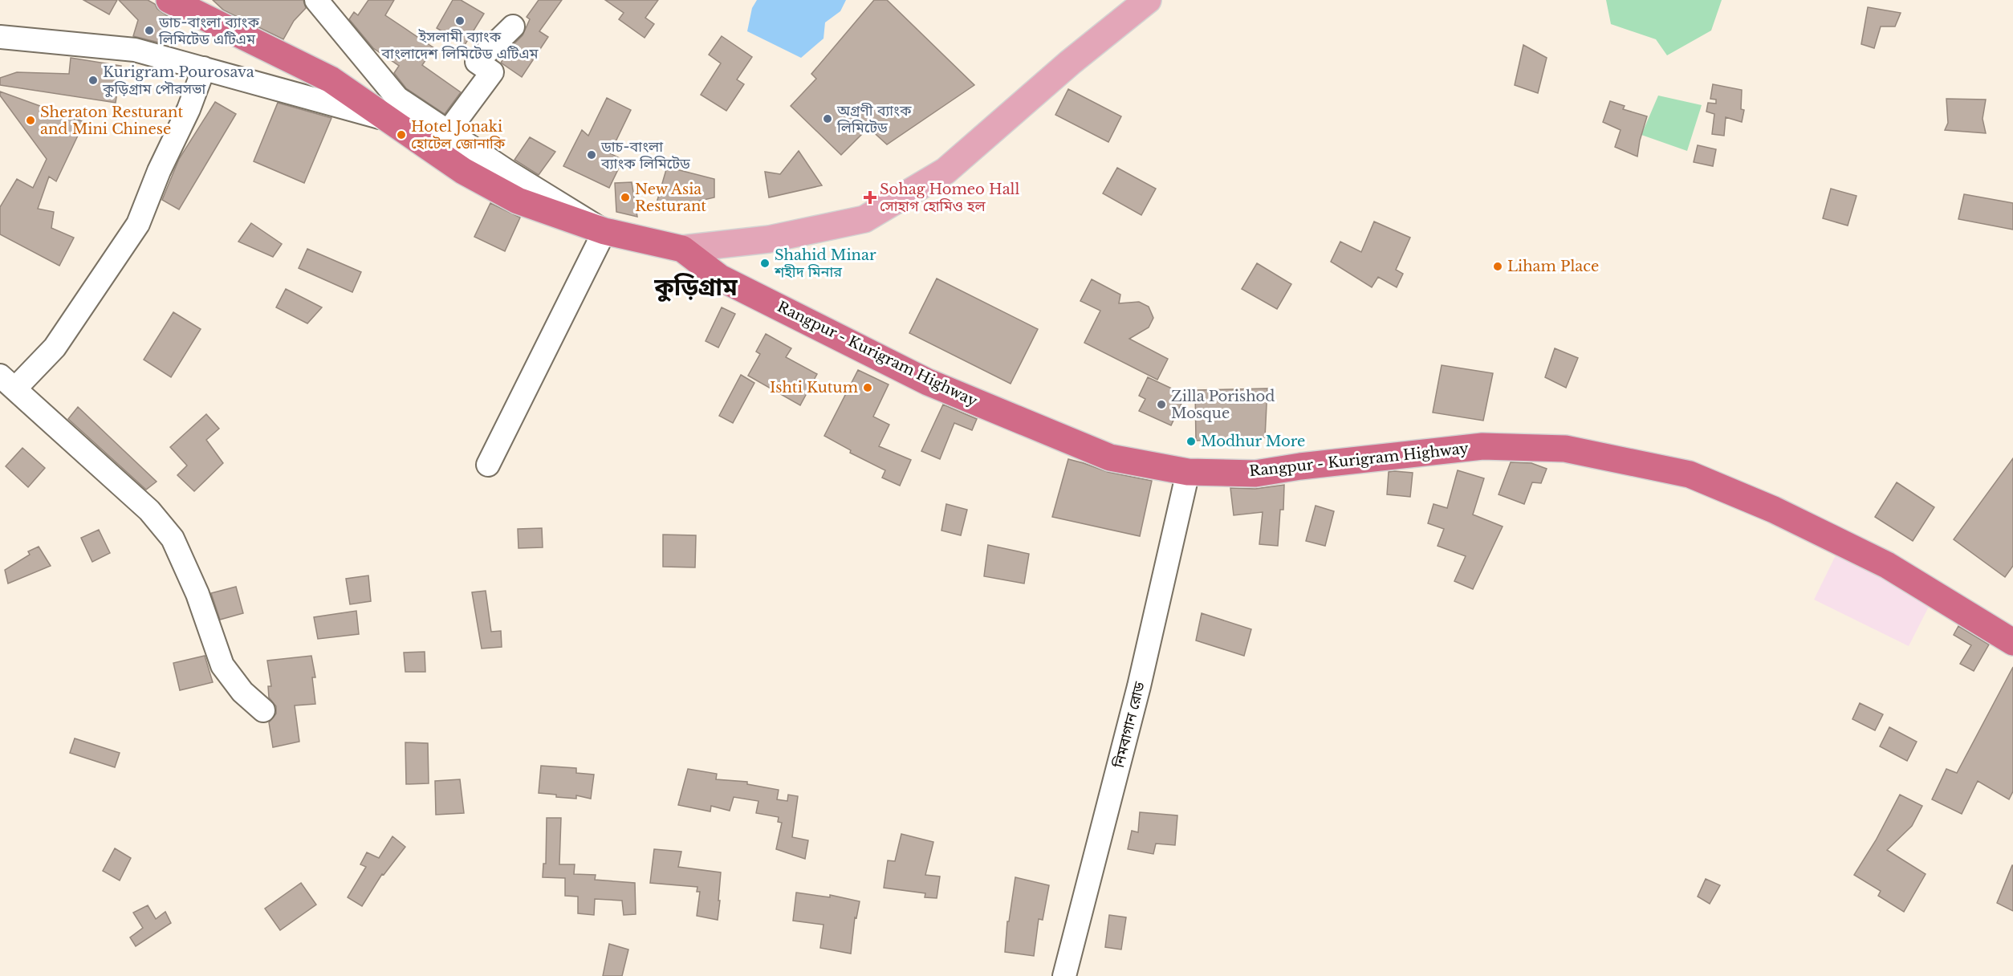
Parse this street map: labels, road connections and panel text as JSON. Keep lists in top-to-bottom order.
{
  "streets": {
    "highway": ["Rangpur - Kurigram Highway"],
    "street": ["নিমবাগান রোড"]
  },
  "crossings": [
    ["Rangpur - Kurigram Highway", "নিমবাগান রোড"]
  ],
  "districts": ["কুড়িগ্রাম"],
  "places": {
    "other": [
      "ইসলামী ব্যাংক বাংলাদেশ লিমিটেড এটিএম",
      "ডাচ-বাংলা ব্যাংক লিমিটেড এটিএম",
      "Kurigram Pourosava কুড়িগ্রাম পৌরসভা",
      "অগ্রণী ব্যাংক লিমিটেড",
      "Sheraton Resturant and Mini Chinese",
      "Hotel Jonaki হোটেল জোনাকি",
      "ডাচ-বাংলা ব্যাংক লিমিটেড",
      "New Asia Resturant",
      "Shahid Minar শহীদ মিনার",
      "Liham Place",
      "Ishti Kutum",
      "Zilla Porishod Mosque",
      "Modhur More"
    ],
    "health": ["Sohag Homeo Hall সোহাগ হোমিও হল"]
  }
}
